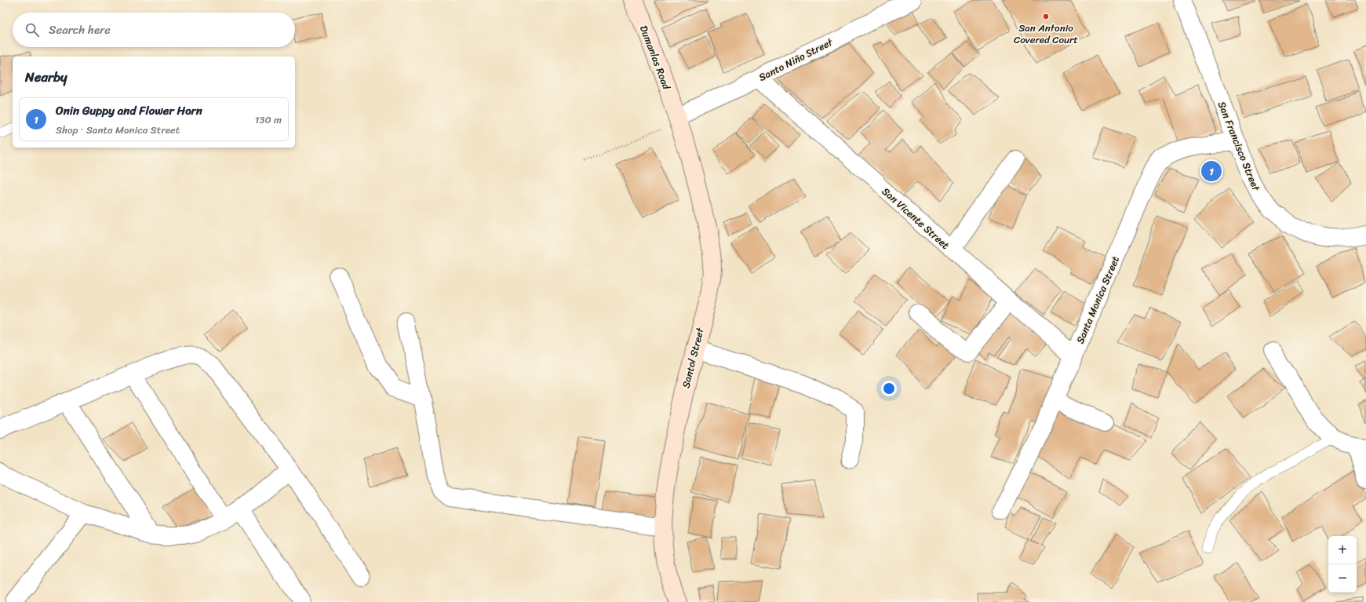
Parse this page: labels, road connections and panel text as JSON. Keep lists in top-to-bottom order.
{
  "streets": {
    "main road": ["Dumanlas Road", "Santol Street"],
    "street": [
      "Santo Niño Street",
      "San Francisco Street",
      "San Vicente Street",
      "Santa Monica Street"
    ]
  },
  "crossings": [
    ["Dumanlas Road", "Santo Niño Street"],
    ["Dumanlas Road", "Santol Street"],
    ["Santo Niño Street", "San Vicente Street"],
    ["Santo Niño Street", "Santol Street"],
    ["San Francisco Street", "Santa Monica Street"],
    ["San Vicente Street", "Santa Monica Street"]
  ],
  "places": ["San Antonio Covered Court"],
  "page": {
    "search": "Search here",
    "heading": "Nearby",
    "list": [
      {
        "mark": "1",
        "name": "Onin Guppy and Flower Horn",
        "note": "Shop · Santa Monica Street",
        "value": "130 m"
      }
    ],
    "pins": "1",
    "map_buttons": ["+", "−"]
  }
}
